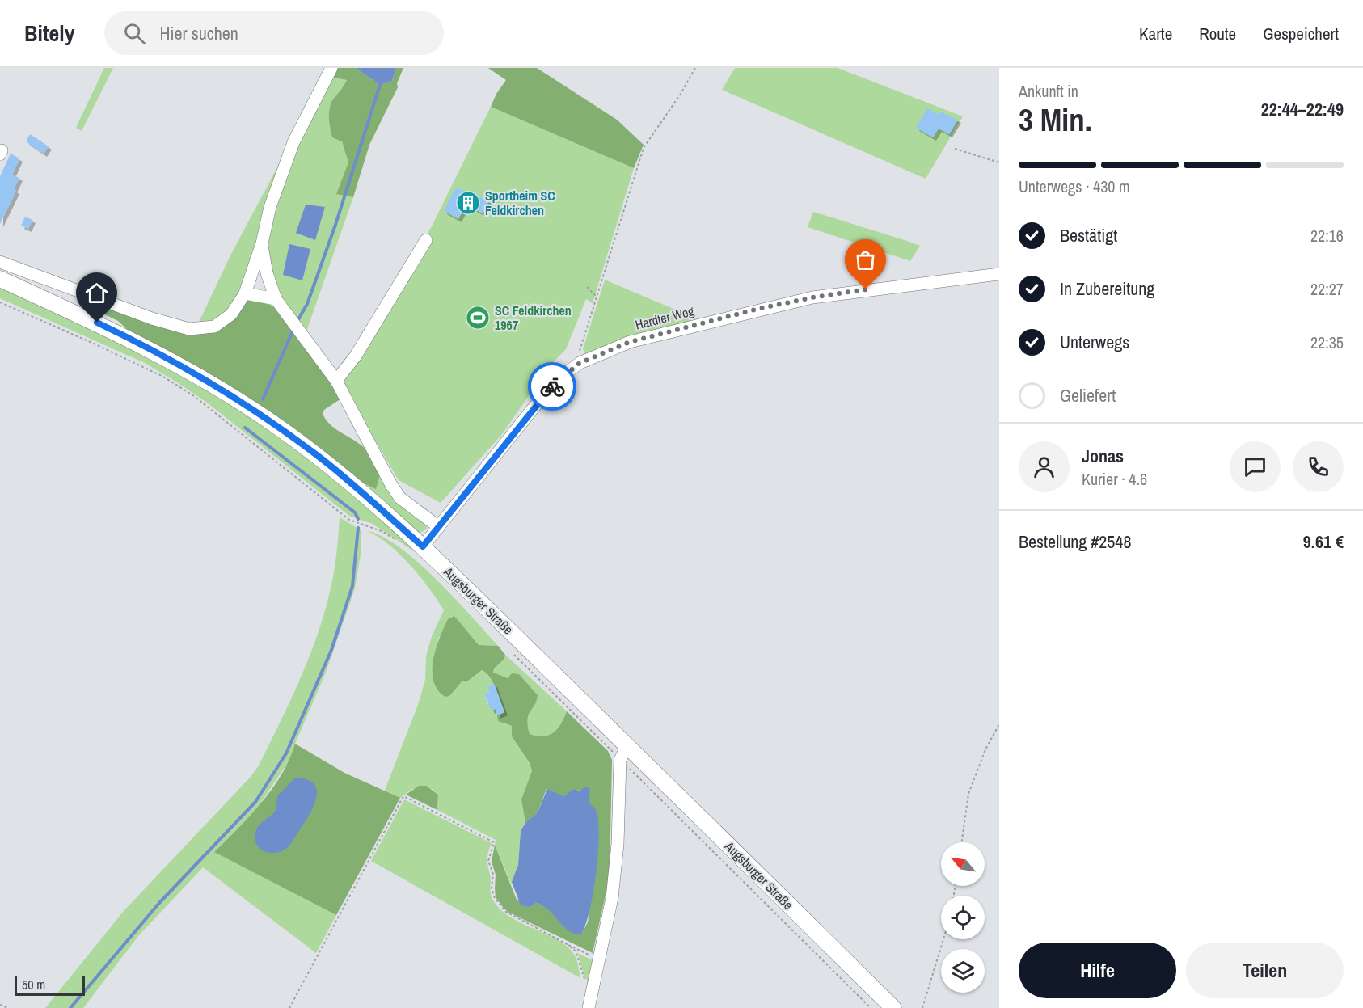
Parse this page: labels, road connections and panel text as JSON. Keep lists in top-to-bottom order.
{
  "streets": {
    "main road": ["Augsburger Straße"],
    "street": ["Hardter Weg"]
  },
  "crossings": [
    ["Hardter Weg", "Augsburger Straße"]
  ],
  "places": {
    "building": ["Sportheim SC Feldkirchen"],
    "sports": ["SC Feldkirchen 1967"]
  },
  "scale_bar": "50 m",
  "north": "top left",
  "page": {
    "header": "Bitely",
    "search": "Hier suchen",
    "nav": ["Karte", "Route", "Gespeichert"],
    "heading": ["3 Min.", "Ankunft in", "22:44–22:49"],
    "panel": [
      "Jonas",
      "Kurier · 4.6",
      "Bestellung #2548",
      "9.61 €"
    ],
    "bar": "Unterwegs · 430 m",
    "list": [
      ["Bestätigt", "22:16"],
      ["In Zubereitung", "22:27"],
      ["Unterwegs", "22:35"],
      "Geliefert"
    ],
    "buttons": ["Hilfe", "Teilen"],
    "scale": "50 m"
  }
}
